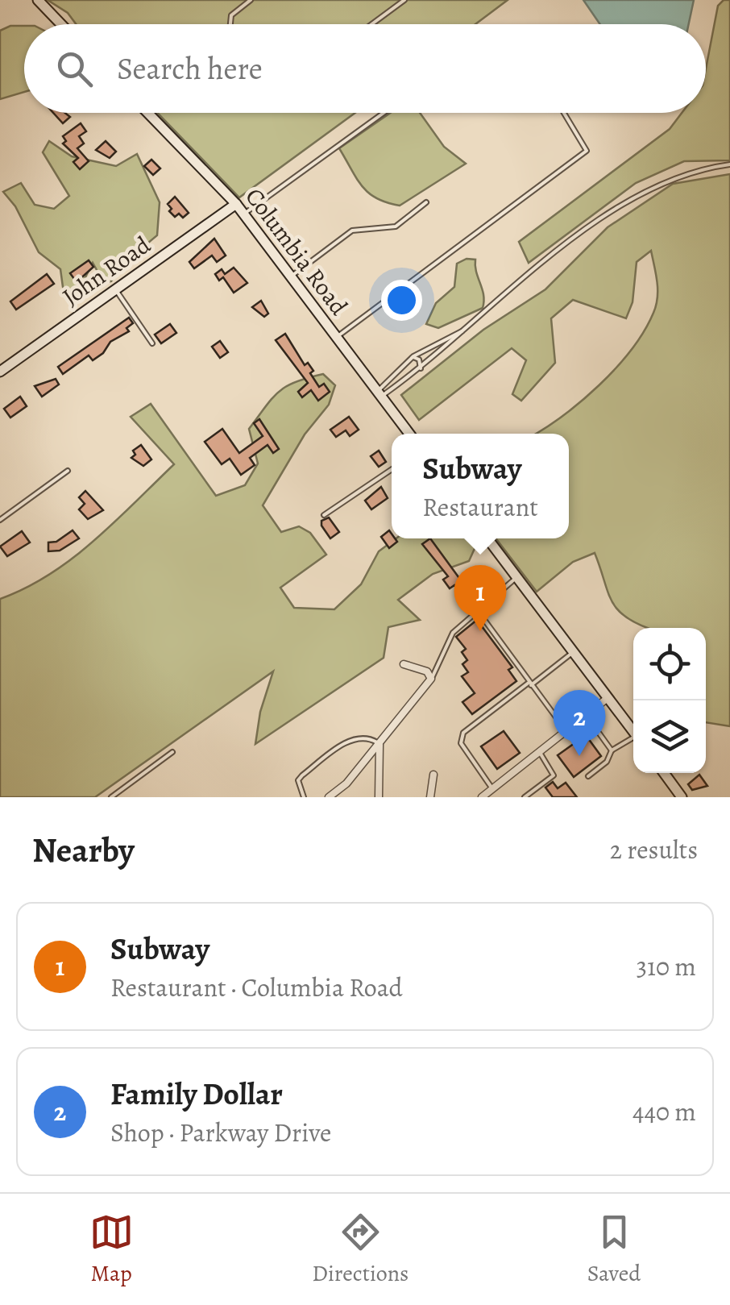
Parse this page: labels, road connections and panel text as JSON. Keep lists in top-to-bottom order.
{
  "streets": {
    "main road": ["Columbia Road", "John Road"]
  },
  "crossings": [
    ["Columbia Road", "John Road"]
  ],
  "page": {
    "search": "Search here",
    "popup": ["Subway", "Restaurant"],
    "pins": ["1", "2"],
    "heading": ["Nearby", "2 results"],
    "list": [
      {
        "mark": "1",
        "name": "Subway",
        "note": "Restaurant · Columbia Road",
        "value": "310 m"
      },
      {
        "mark": "2",
        "name": "Family Dollar",
        "note": "Shop · Parkway Drive",
        "value": "440 m"
      }
    ],
    "nav": ["Map", "Directions", "Saved"]
  }
}
